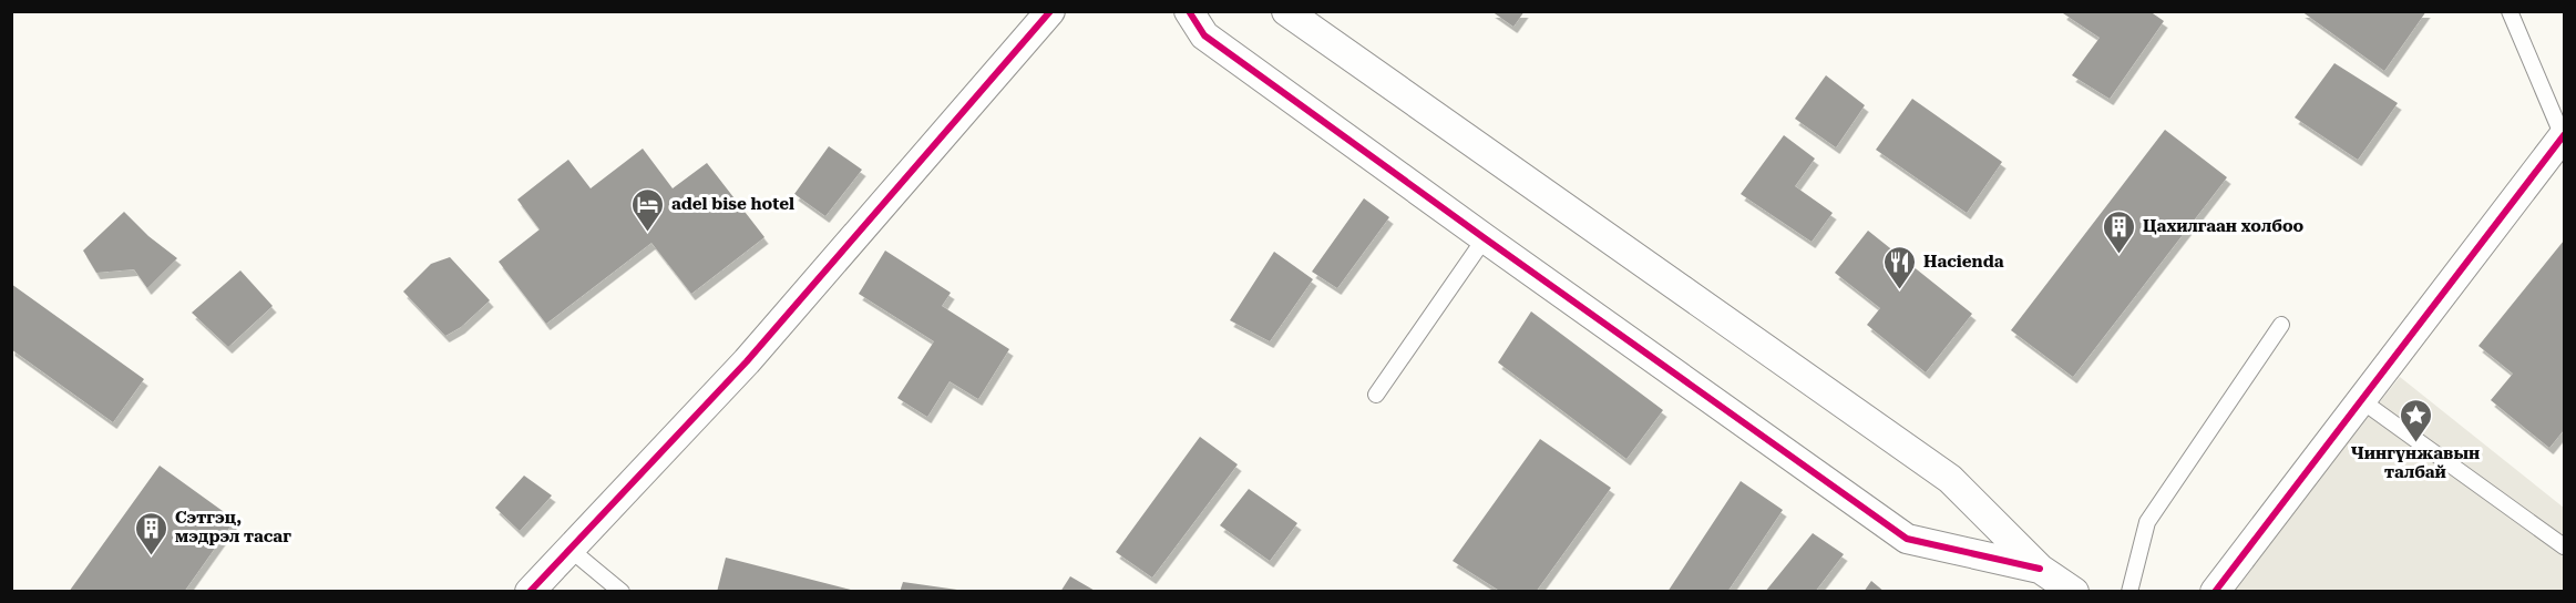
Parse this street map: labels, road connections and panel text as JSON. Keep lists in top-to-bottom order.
{
  "places": {
    "hotel": ["adel bise hotel"],
    "building": ["Цахилгаан холбоо", "Сэтгэц, мэдрэл тасаг"],
    "restaurant": ["Hacienda"],
    "place": ["Чингүнжавын талбай"]
  }
}
